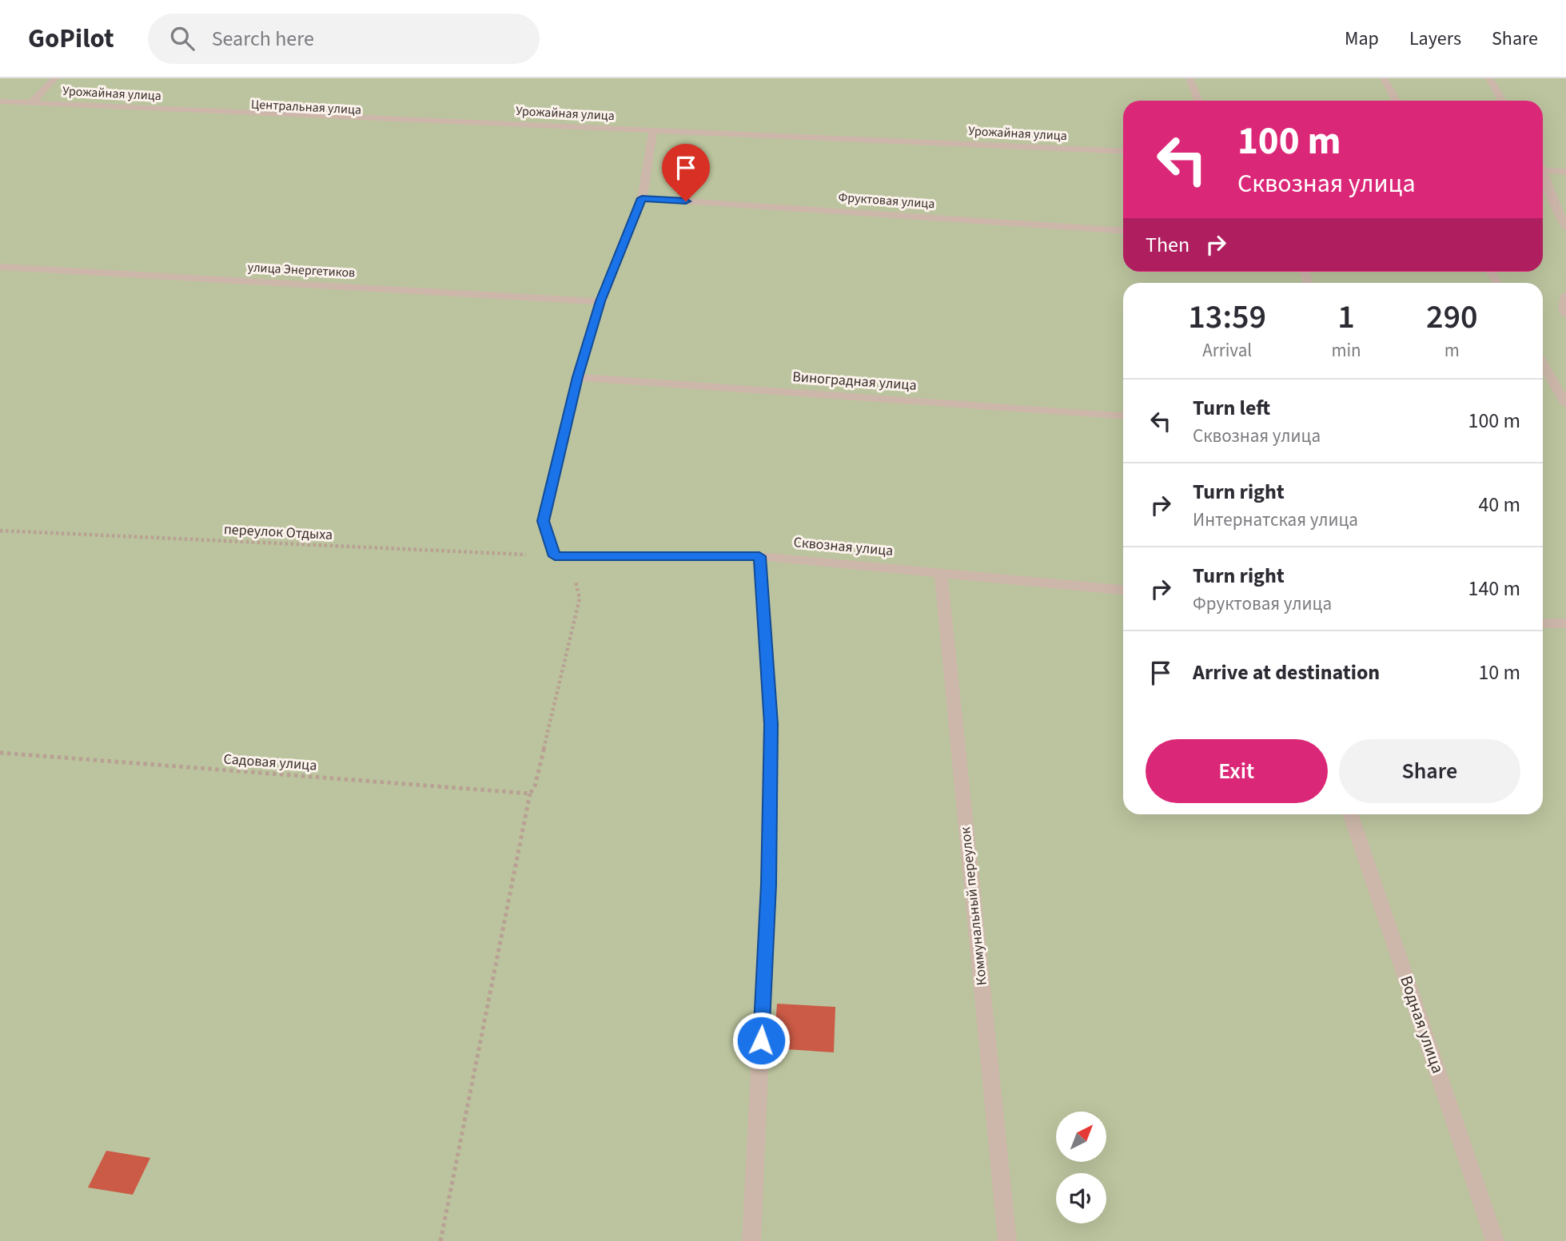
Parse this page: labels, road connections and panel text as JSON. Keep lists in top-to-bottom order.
{
  "streets": {
    "lane": [
      "Урожайная улица",
      "Центральная улица",
      "Фруктовая улица",
      "улица Энергетиков",
      "Виноградная улица",
      "Сквозная улица",
      "Коммунальный переулок",
      "Водная улица"
    ],
    "path": ["переулок Отдыха", "Садовая улица"]
  },
  "crossings": [
    ["Урожайная улица", "Центральная улица"],
    ["переулок Отдыха", "Сквозная улица"],
    ["Сквозная улица", "Коммунальный переулок"]
  ],
  "north": "top right",
  "page": {
    "header": "GoPilot",
    "search": "Search here",
    "nav": ["Map", "Layers", "Share"],
    "turn": ["100 m", "Сквозная улица"],
    "then": "Then",
    "eta": [
      "13:59",
      "Arrival",
      "1",
      "min",
      "290",
      "m"
    ],
    "list": [
      {
        "name": "Turn left",
        "note": "Сквозная улица",
        "value": "100 m"
      },
      {
        "name": "Turn right",
        "note": "Интернатская улица",
        "value": "40 m"
      },
      {
        "name": "Turn right",
        "note": "Фруктовая улица",
        "value": "140 m"
      },
      {
        "name": "Arrive at destination",
        "value": "10 m"
      }
    ],
    "buttons": ["Exit", "Share"]
  }
}
